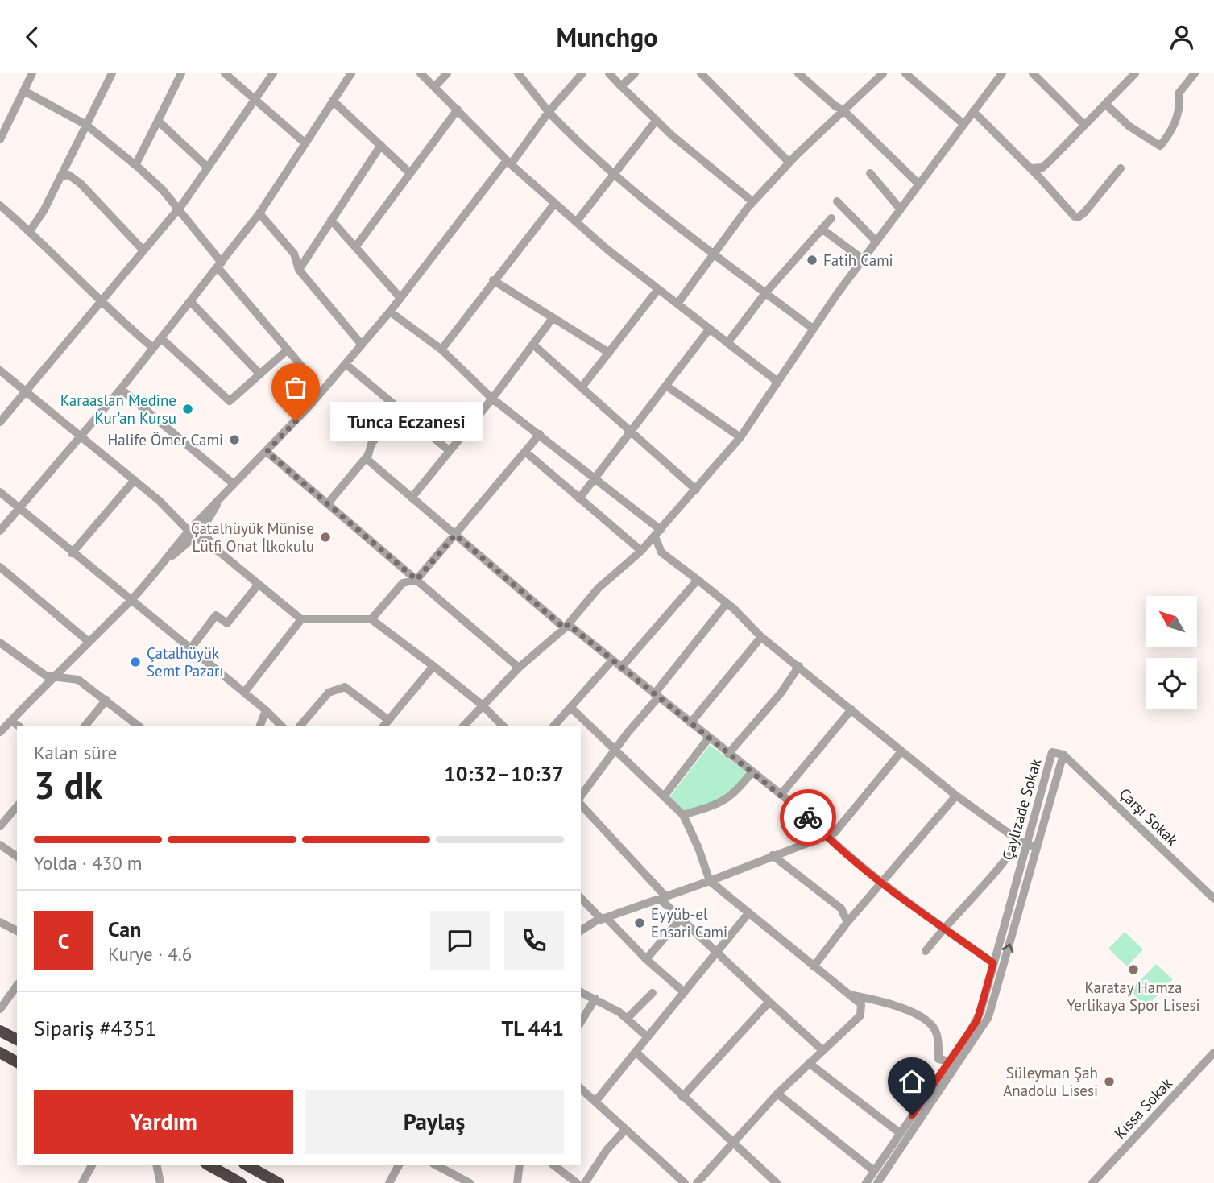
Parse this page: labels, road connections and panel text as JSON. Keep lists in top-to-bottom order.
{
  "streets": {
    "street": ["Çaylızade Sokak", "Çarşı Sokak", "Kıssa Sokak"]
  },
  "crossings": [
    ["Çaylızade Sokak", "Çarşı Sokak"]
  ],
  "places": [
    "Fatih Cami",
    "Karaaslan Medine Kur'an Kursu",
    "Tunca Eczanesi",
    "Halife Ömer Cami",
    "Çatalhüyük Münise Lütfi Onat İlkokulu",
    "Çatalhüyük Semt Pazarı",
    "Eyyüb-el Ensari Cami",
    "Karatay Hamza Yerlikaya Spor Lisesi",
    "Süleyman Şah Anadolu Lisesi"
  ],
  "north": "top left",
  "page": {
    "header": "Munchgo",
    "bubble": "Tunca Eczanesi",
    "heading": ["3 dk", "Kalan süre", "10:32–10:37"],
    "panel": [
      "Can",
      "Kurye · 4.6",
      "Sipariş #4351",
      "TL 441"
    ],
    "bar": "Yolda · 430 m",
    "round": "C",
    "buttons": ["Yardım", "Paylaş"]
  }
}
